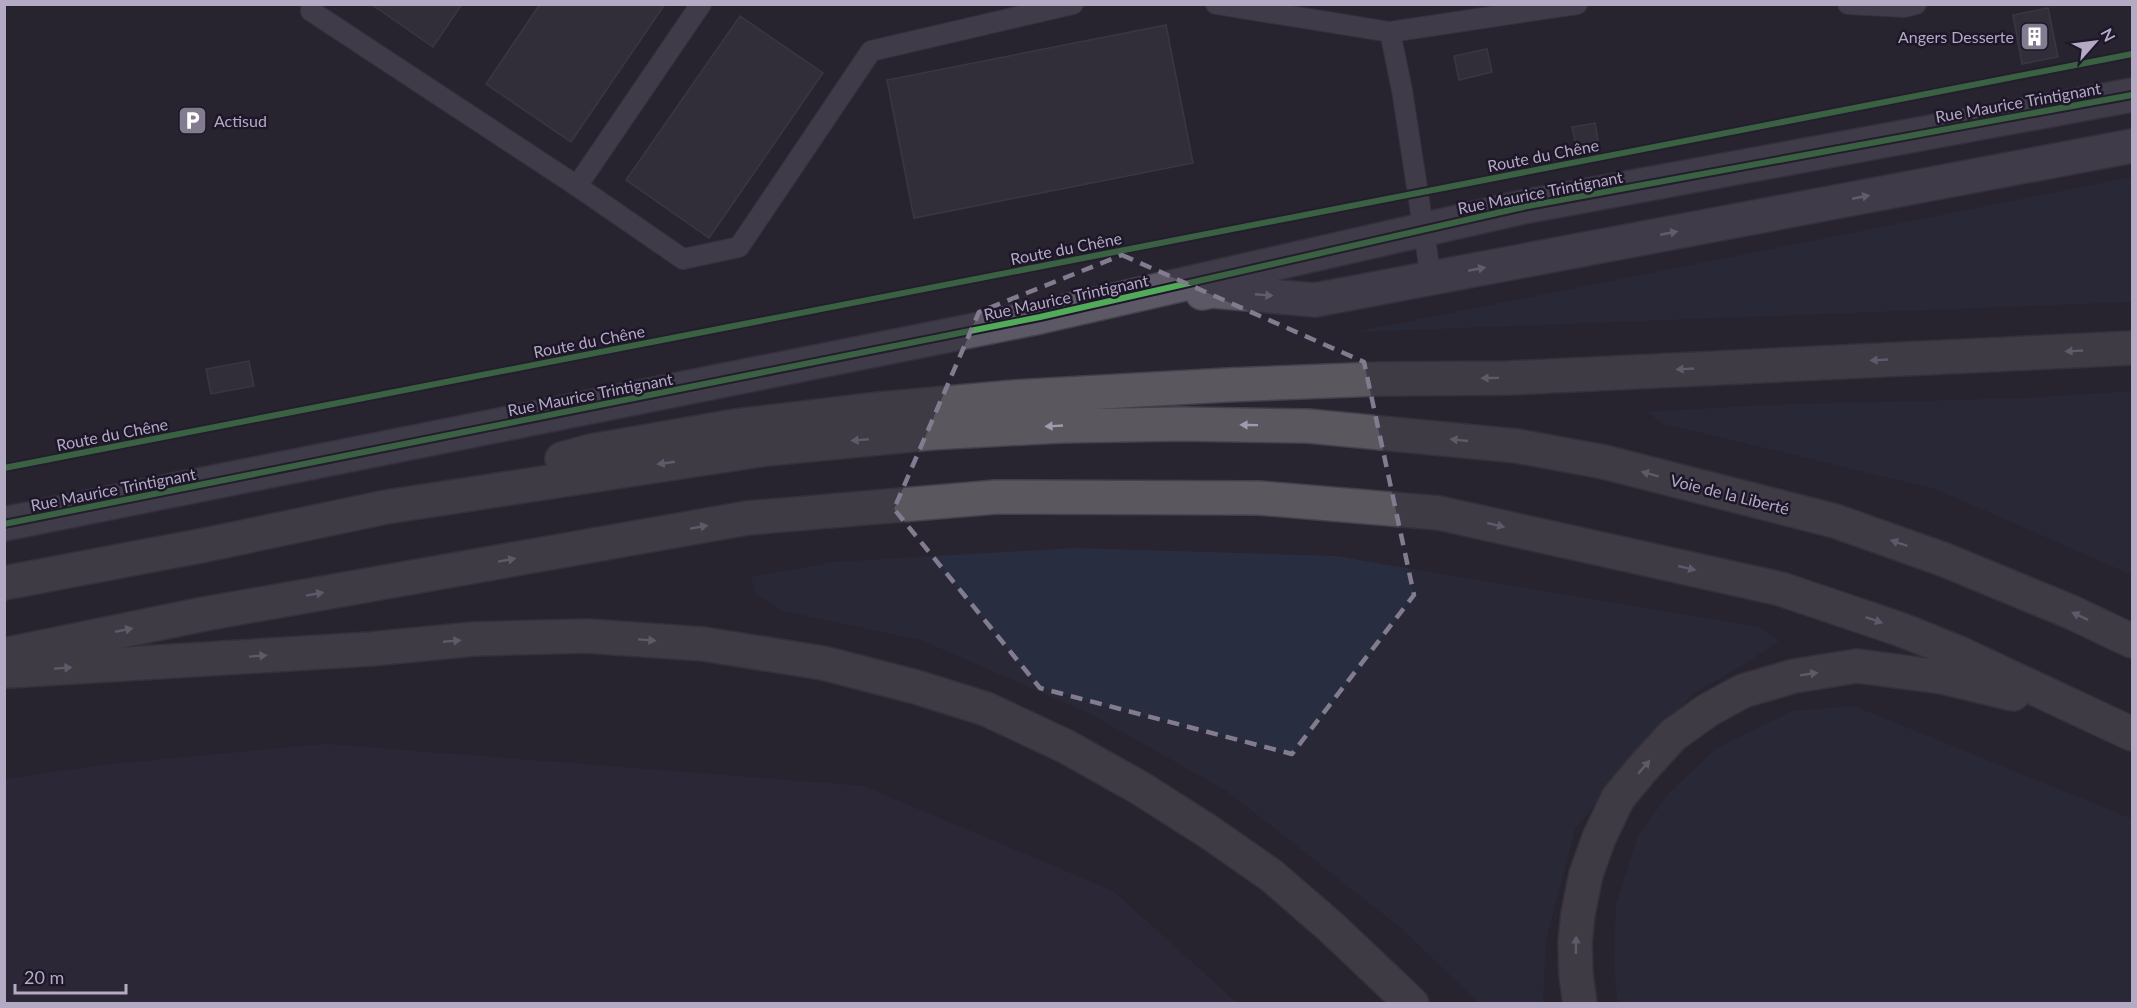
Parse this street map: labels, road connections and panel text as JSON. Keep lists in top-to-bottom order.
{
  "streets": {
    "highway": ["Voie de la Liberté"],
    "street": ["Rue Maurice Trintignant"],
    "cycle path": ["Route du Chêne"]
  },
  "places": {
    "building": ["Angers Desserte"],
    "parking": ["Actisud"]
  },
  "scale_bar": "20 m",
  "north": "top right"
}
